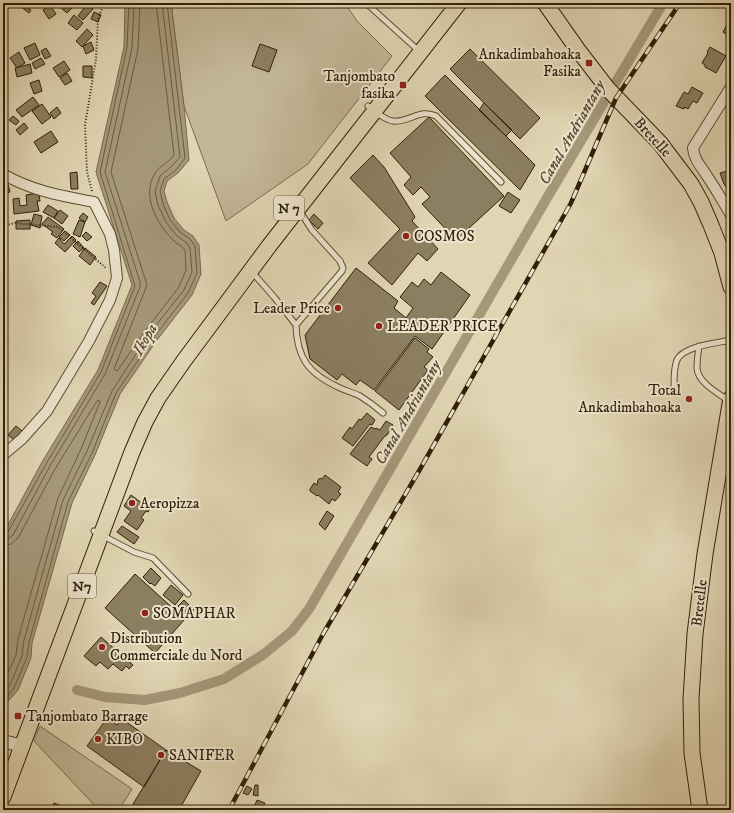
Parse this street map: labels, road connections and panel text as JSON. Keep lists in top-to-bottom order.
{
  "streets": {
    "main road": ["Bretelle", "N 7", "N7"]
  },
  "crossings": [
    ["N 7", "N7"]
  ],
  "water": ["Canal Andriantany", "Ikopa"],
  "places": {
    "transit": ["Ankadimbahoaka Fasika", "Tanjombato fasika", "Tanjombato Barrage"],
    "other": [
      "COSMOS",
      "Leader Price",
      "LEADER PRICE",
      "Total Ankadimbahoaka",
      "Aeropizza",
      "SOMAPHAR",
      "Distribution Commerciale du Nord",
      "KIBO",
      "SANIFER"
    ]
  }
}
